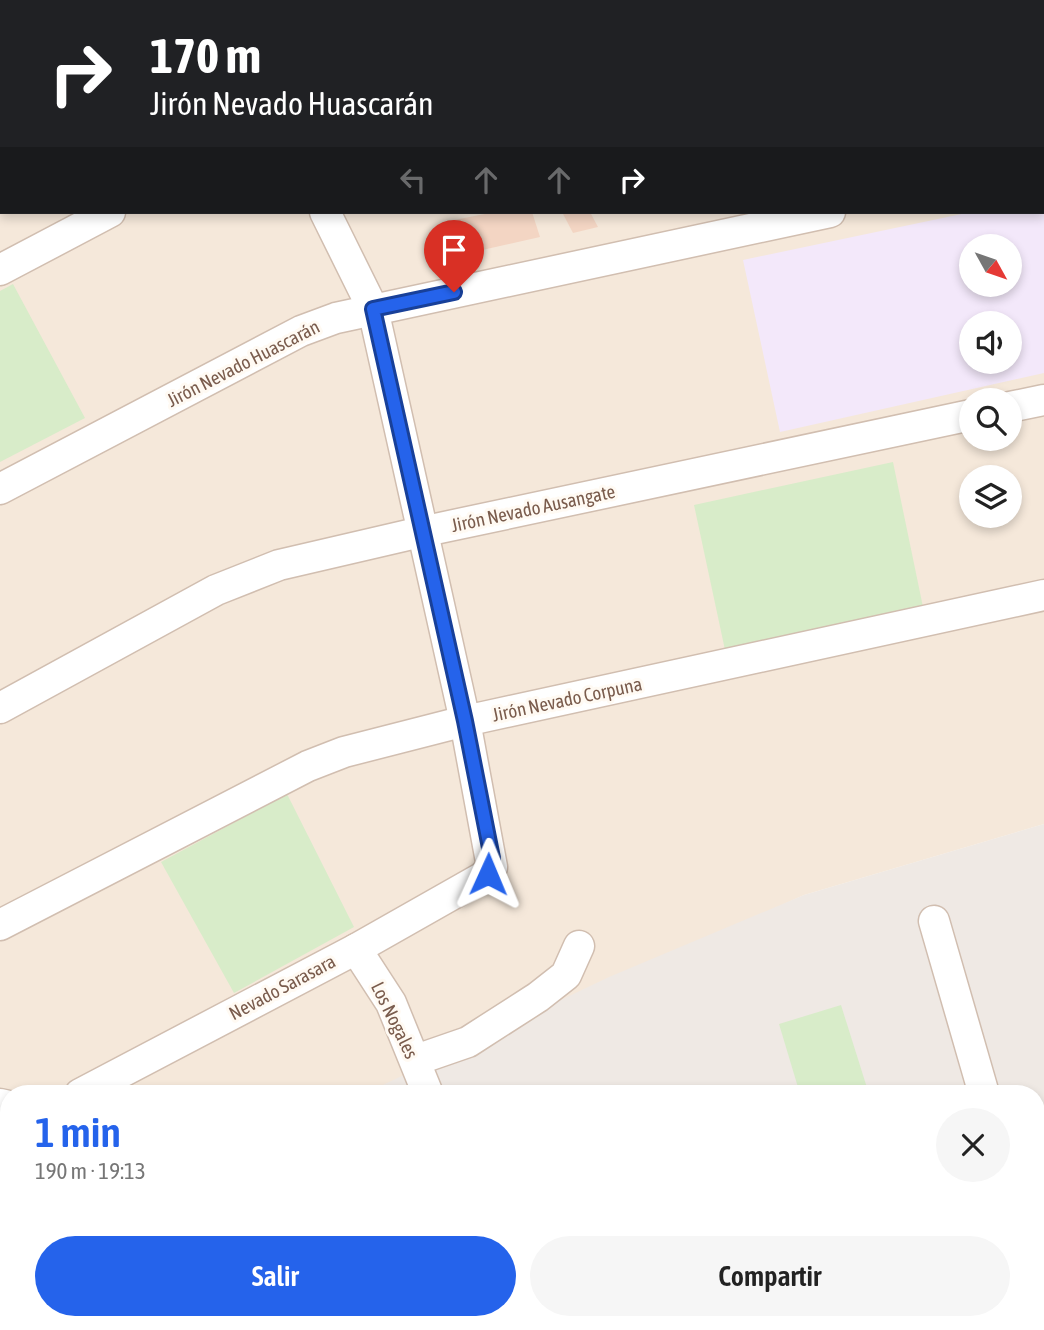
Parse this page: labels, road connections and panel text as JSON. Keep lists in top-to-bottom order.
{
  "streets": {
    "street": [
      "Jirón Nevado Huascarán",
      "Jirón Nevado Ausangate",
      "Jirón Nevado Corpuna",
      "Nevado Sarasara",
      "Los Nogales"
    ]
  },
  "crossings": [
    ["Jirón Nevado Corpuna", "Nevado Sarasara"],
    ["Nevado Sarasara", "Los Nogales"]
  ],
  "north": "bottom right",
  "page": {
    "turn": ["170 m", "Jirón Nevado Huascarán"],
    "heading": ["1 min", "190 m · 19:13"],
    "buttons": ["Salir", "Compartir"]
  }
}
